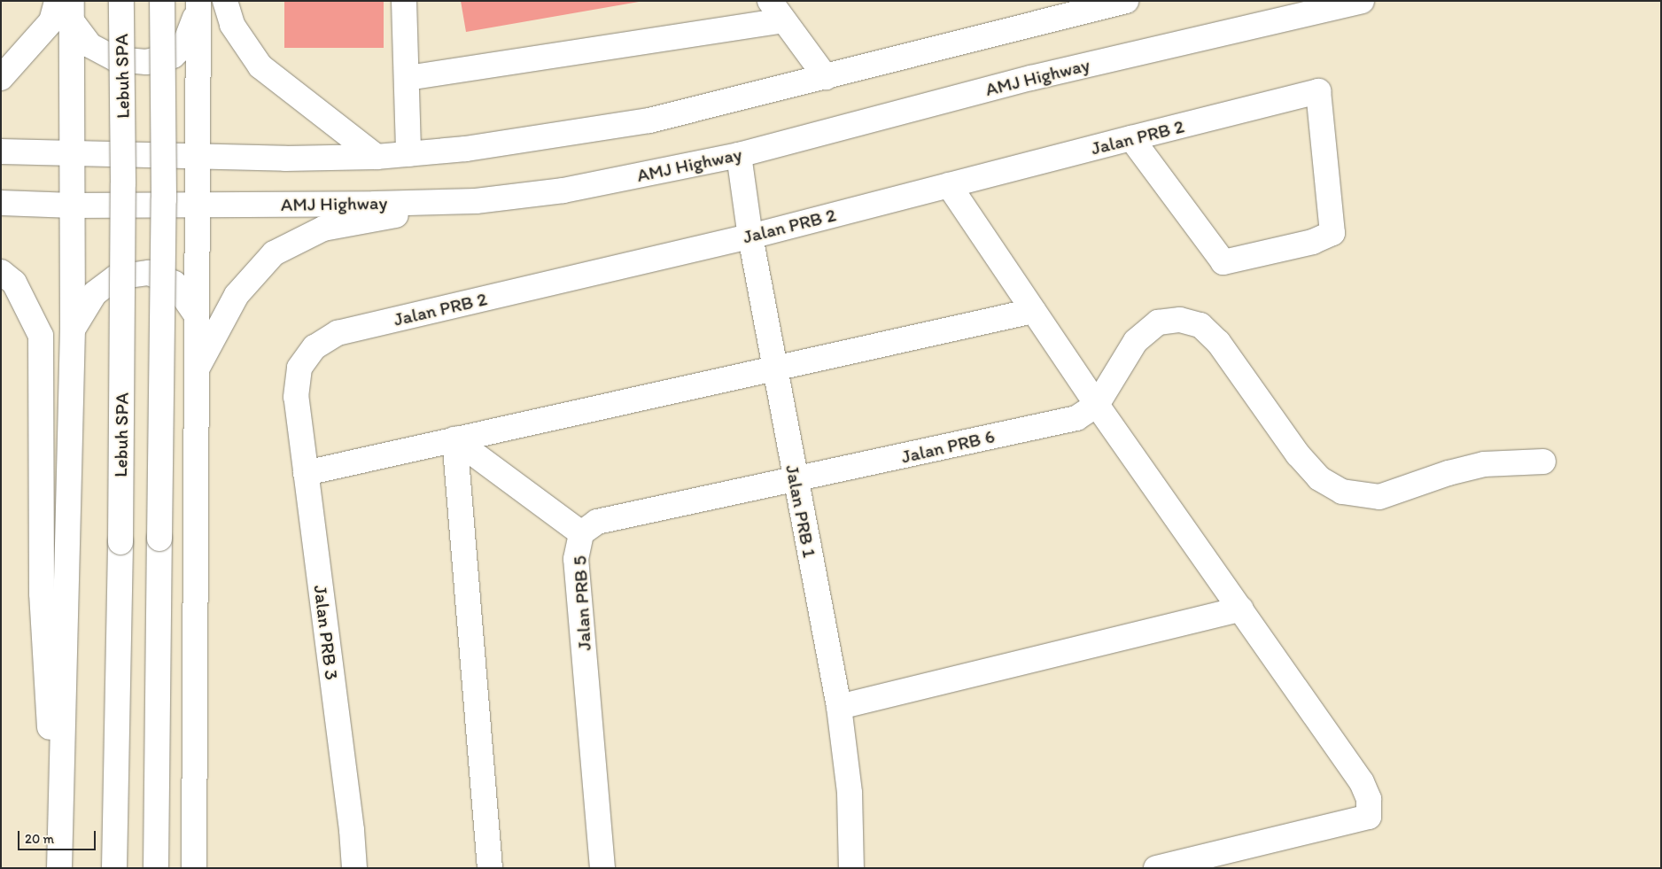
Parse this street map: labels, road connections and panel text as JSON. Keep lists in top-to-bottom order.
{
  "streets": {
    "main road": [
      "Lebuh SPA",
      "AMJ Highway",
      "Jalan PRB 2",
      "Jalan PRB 6",
      "Jalan PRB 1",
      "Jalan PRB 5",
      "Jalan PRB 3"
    ]
  },
  "crossings": [
    ["AMJ Highway", "Jalan PRB 1"],
    ["Jalan PRB 2", "Jalan PRB 1"],
    ["Jalan PRB 2", "Jalan PRB 3"],
    ["Jalan PRB 6", "Jalan PRB 1"],
    ["Jalan PRB 6", "Jalan PRB 5"],
    ["Jalan PRB 1", "Jalan PRB 5"]
  ],
  "scale_bar": "20 m"
}
